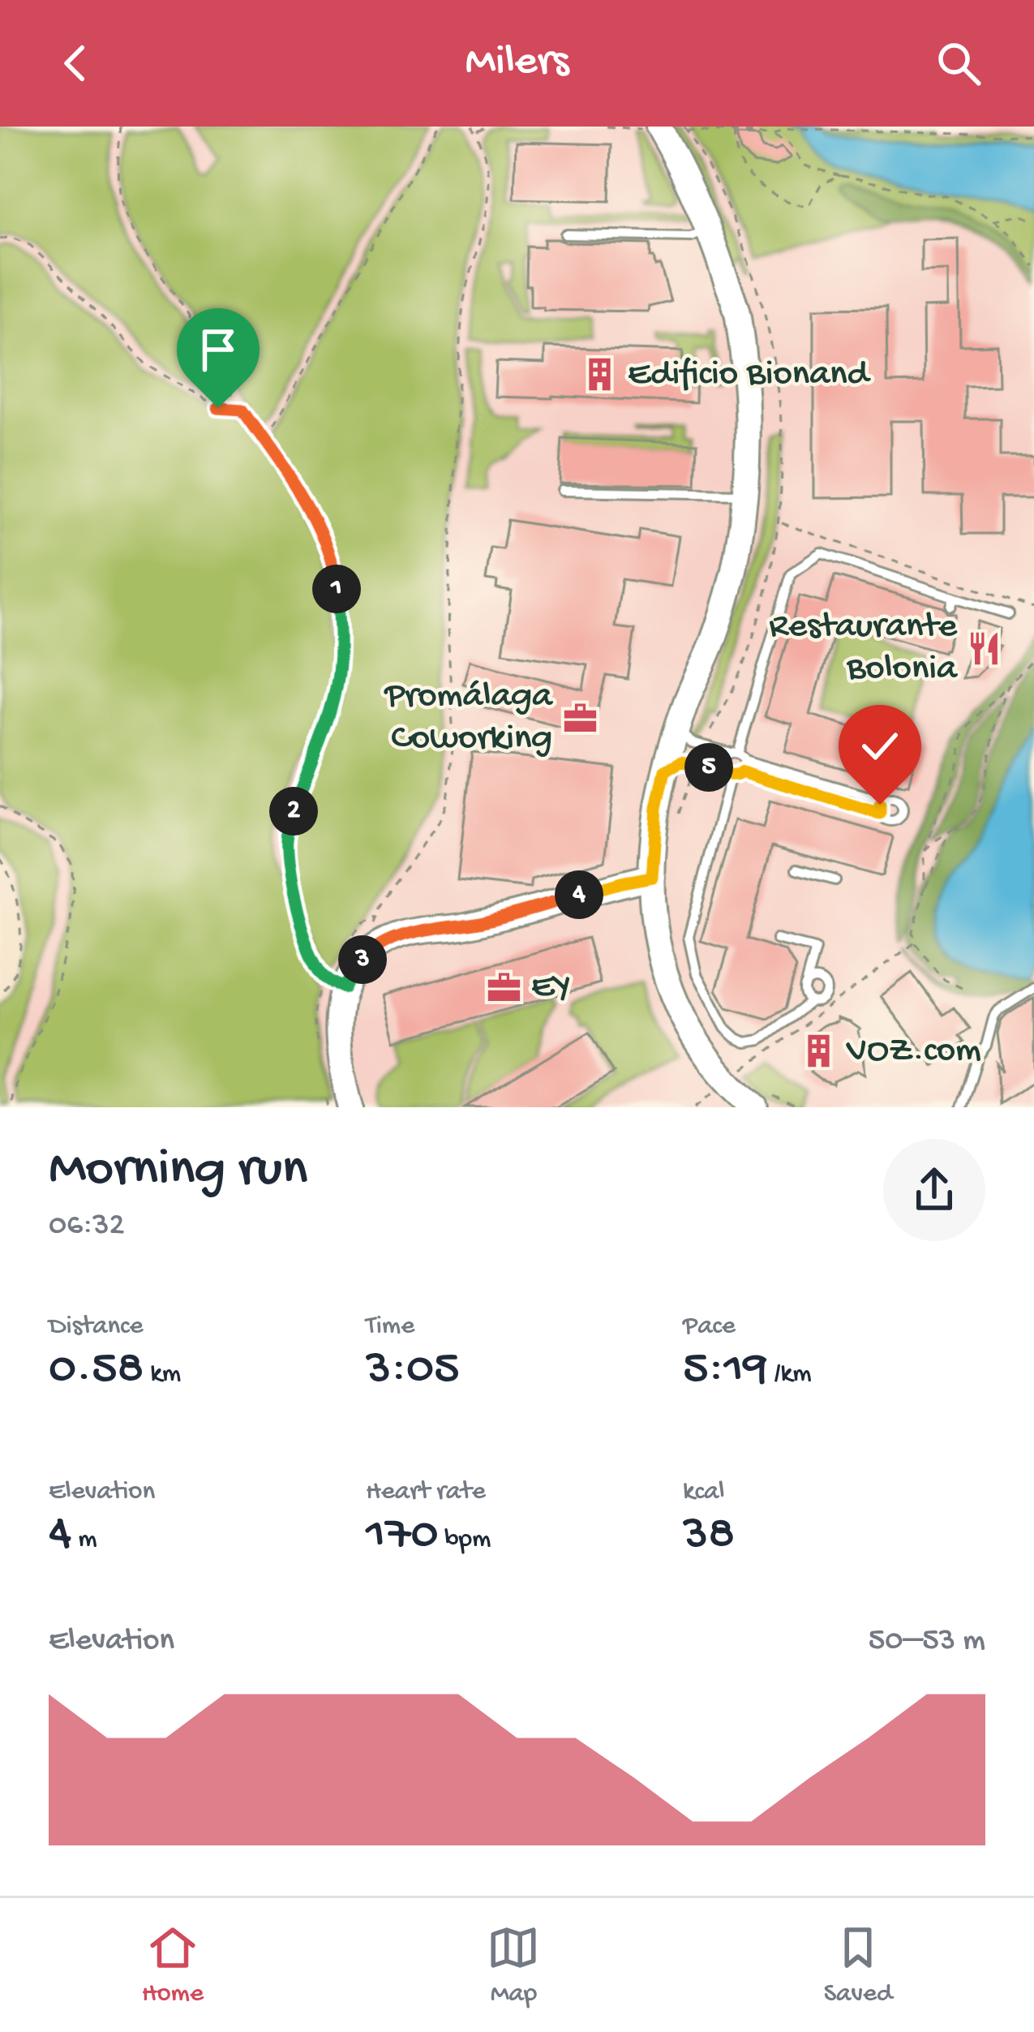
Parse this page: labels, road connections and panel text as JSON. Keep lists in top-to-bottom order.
{
  "places": {
    "building": ["Edificio Bionand", "VOZ.com"],
    "restaurant": ["Restaurante Bolonia"],
    "office": ["Promálaga Coworking", "EY"]
  },
  "page": {
    "header": "Milers",
    "pins": [
      "1",
      "5",
      "2",
      "4",
      "3"
    ],
    "heading": ["Morning run", "06:32"],
    "stats": [
      ["Distance", "0.58 km"],
      ["Time", "3:05"],
      ["Pace", "5:19 /km"],
      ["Elevation", "4 m"],
      ["Heart rate", "170 bpm"],
      ["kcal", "38"]
    ],
    "chart": ["Elevation", "50–53 m"],
    "tabs": ["Home", "Map", "Saved"]
  }
}
